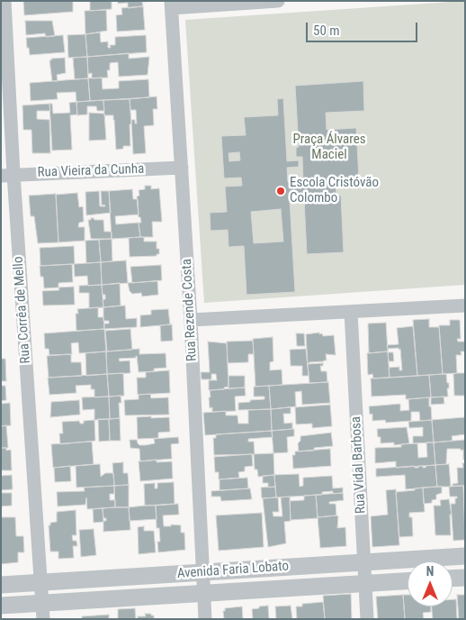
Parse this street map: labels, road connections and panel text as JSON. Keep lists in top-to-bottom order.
{
  "streets": {
    "street": [
      "Rua Vieira da Cunha",
      "Rua Corrêa de Mello",
      "Rua Rezende Costa",
      "Rua Vidal Barbosa",
      "Avenida Faria Lobato"
    ]
  },
  "crossings": [
    ["Rua Vieira da Cunha", "Rua Corrêa de Mello"],
    ["Rua Vieira da Cunha", "Rua Rezende Costa"],
    ["Rua Corrêa de Mello", "Avenida Faria Lobato"],
    ["Rua Rezende Costa", "Avenida Faria Lobato"],
    ["Rua Vidal Barbosa", "Avenida Faria Lobato"]
  ],
  "parks": ["Praça Álvares Maciel"],
  "places": ["Escola Cristóvão Colombo"],
  "scale_bar": "50 m",
  "north": "top"
}
